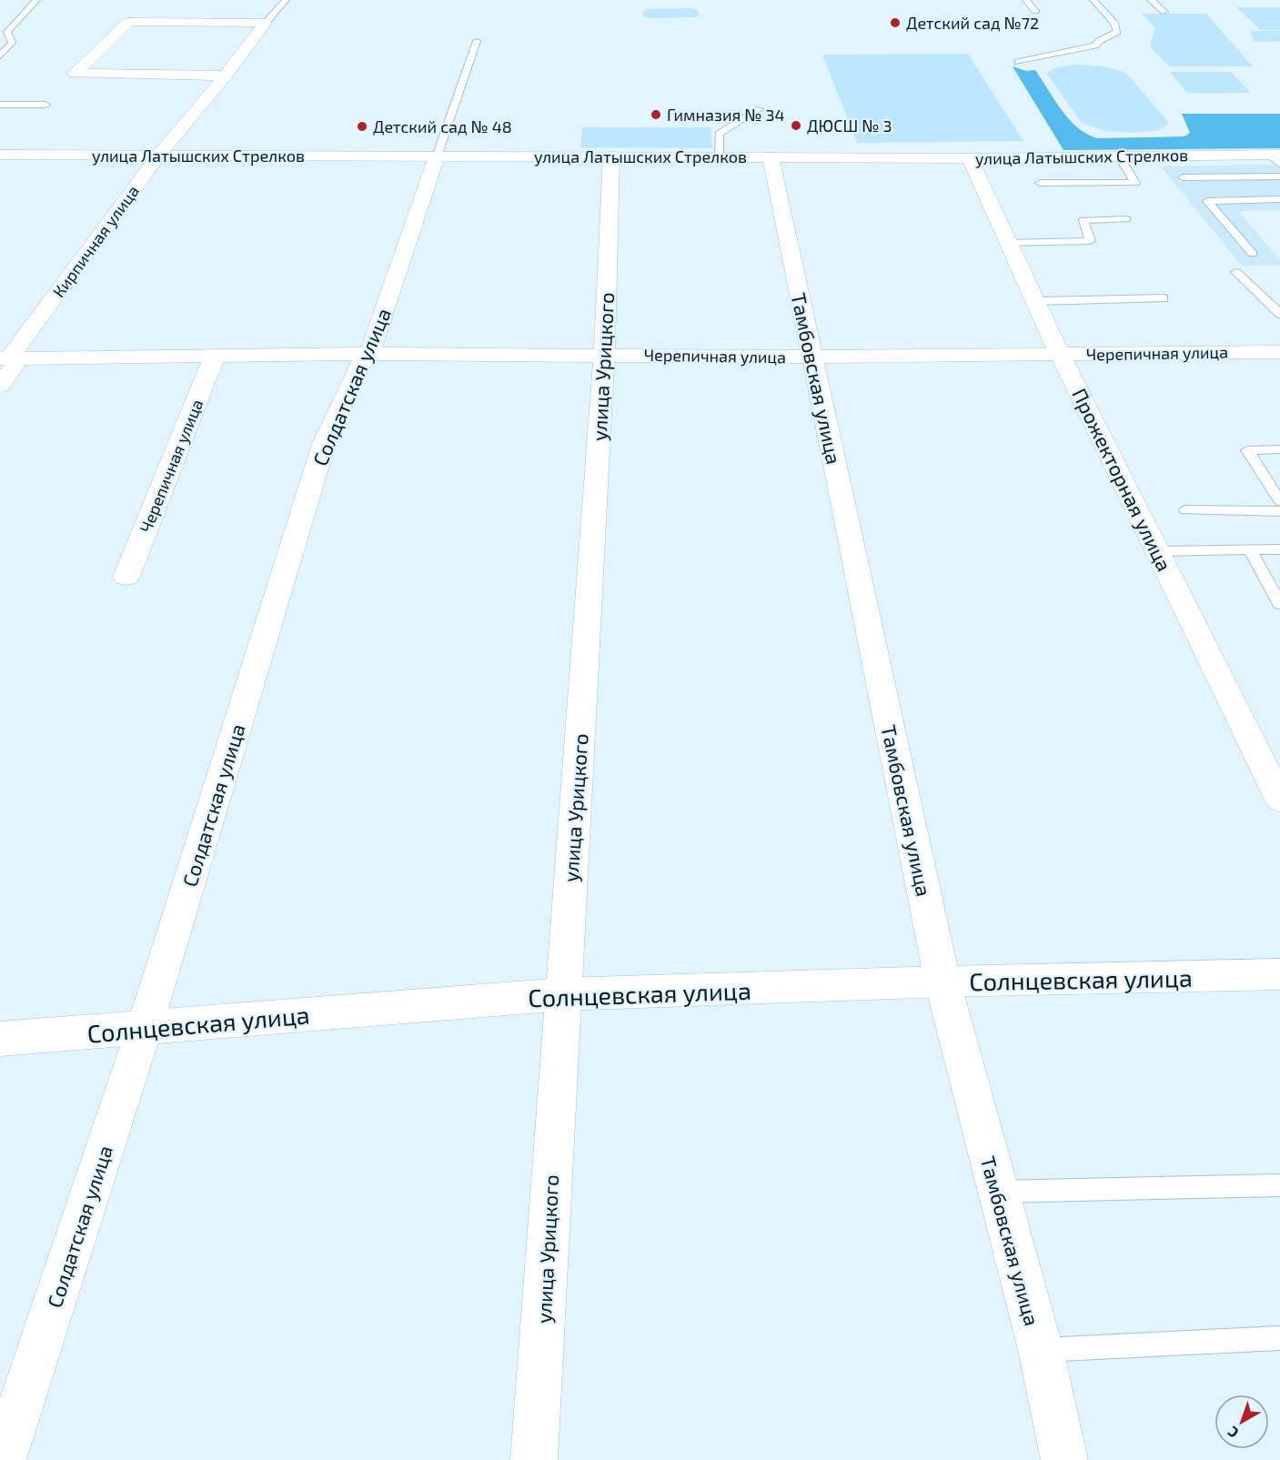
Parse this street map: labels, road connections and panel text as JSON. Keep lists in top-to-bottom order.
{
  "streets": {
    "street": [
      "улица Латышских Стрелков",
      "Кирпичная улица",
      "Черепичная улица",
      "улица Урицкого",
      "Тамбовская улица",
      "Солдатская улица",
      "Прожекторная улица",
      "Солнцевская улица"
    ]
  },
  "crossings": [
    ["улица Латышских Стрелков", "Кирпичная улица"],
    ["улица Латышских Стрелков", "улица Урицкого"],
    ["улица Латышских Стрелков", "Тамбовская улица"],
    ["улица Латышских Стрелков", "Солдатская улица"],
    ["улица Латышских Стрелков", "Прожекторная улица"],
    ["Кирпичная улица", "Черепичная улица"],
    ["Черепичная улица", "улица Урицкого"],
    ["Черепичная улица", "Тамбовская улица"],
    ["Черепичная улица", "Солдатская улица"],
    ["Черепичная улица", "Прожекторная улица"],
    ["улица Урицкого", "Солнцевская улица"],
    ["Тамбовская улица", "Солнцевская улица"],
    ["Солдатская улица", "Солнцевская улица"]
  ],
  "places": [
    "Детский сад №72",
    "Гимназия № 34",
    "ДЮСШ № 3",
    "Детский сад № 48"
  ],
  "north": "bottom left"
}
